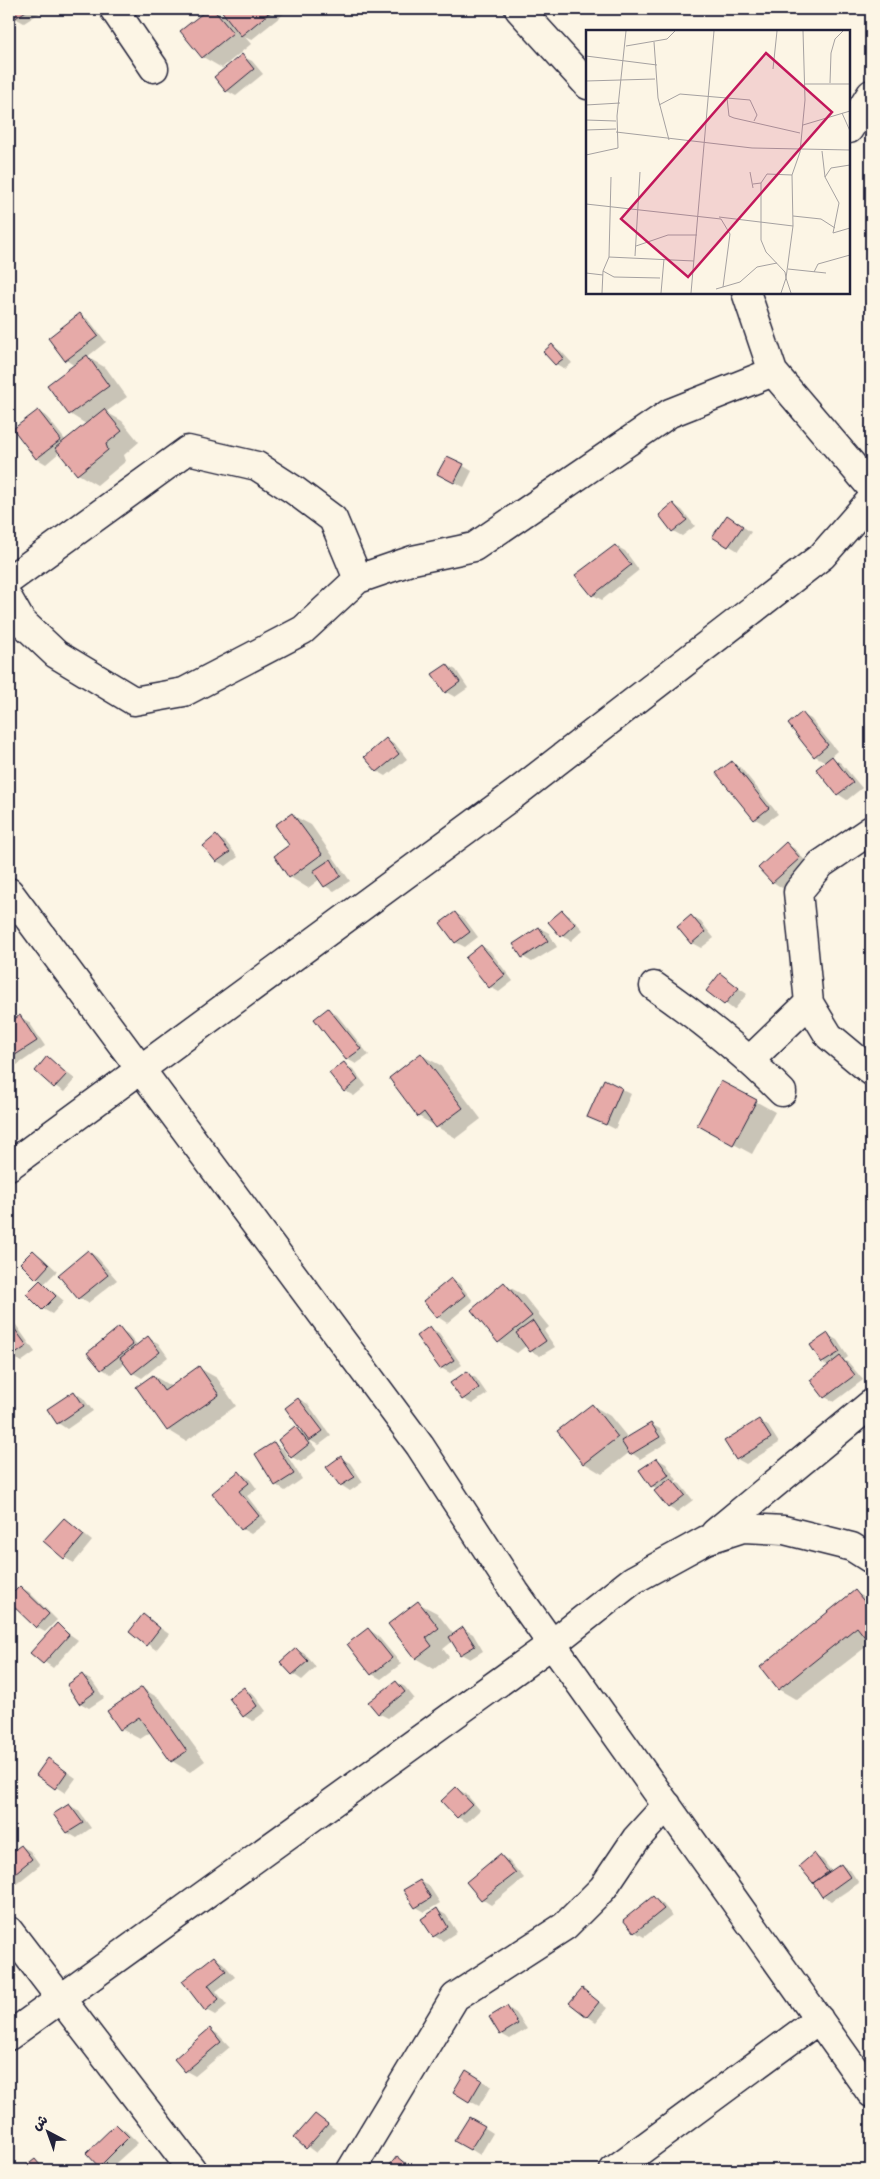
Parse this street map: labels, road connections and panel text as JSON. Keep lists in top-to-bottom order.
{
  "north": "top left"
}
